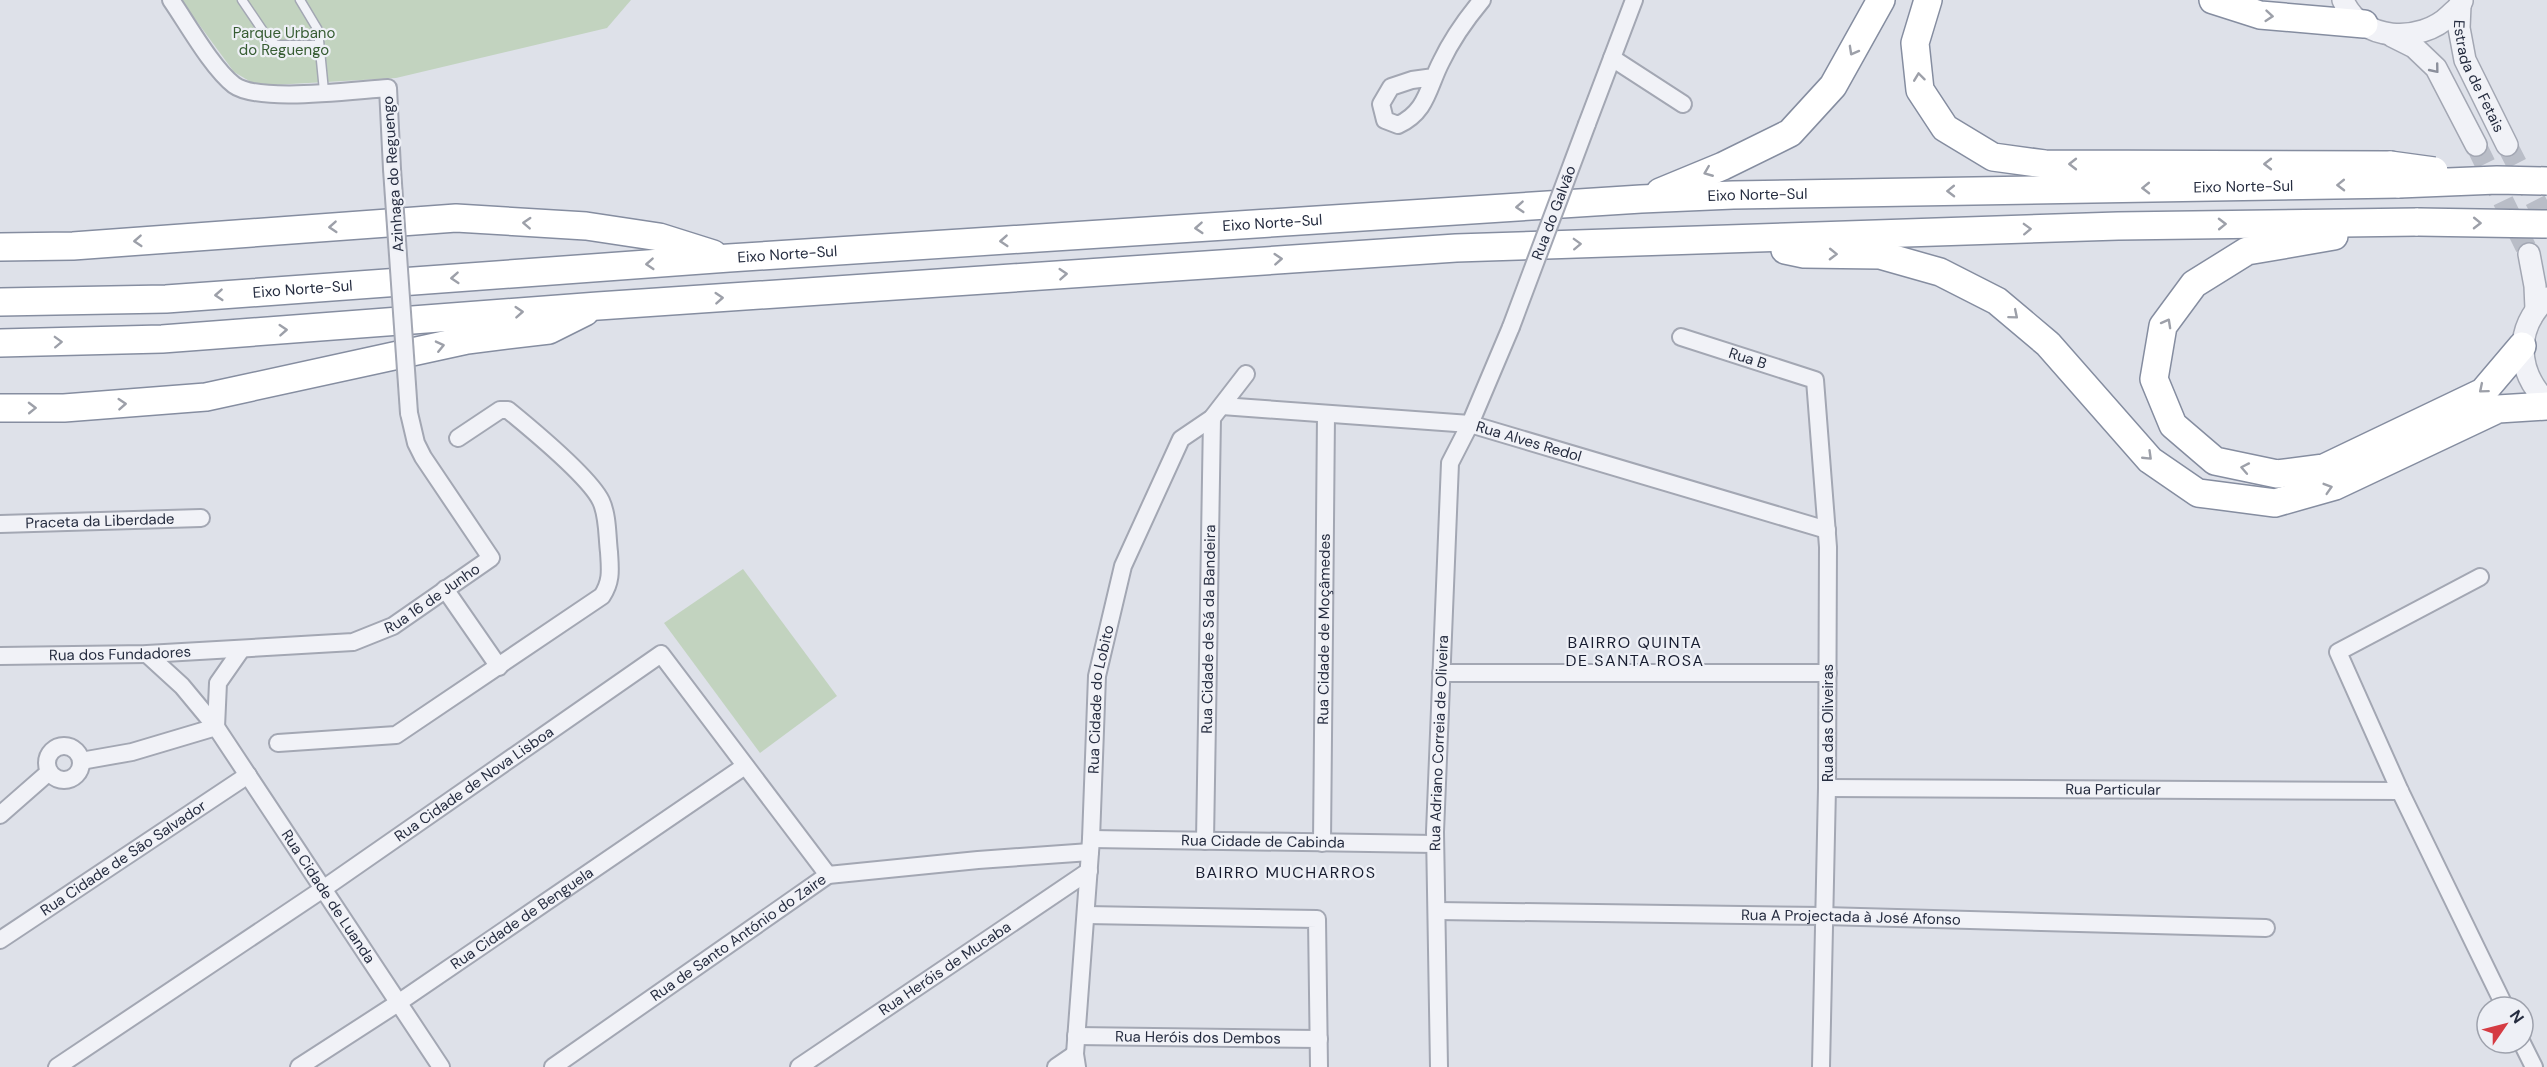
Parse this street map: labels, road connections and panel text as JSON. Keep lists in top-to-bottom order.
{
  "streets": {
    "highway": ["Eixo Norte-Sul"],
    "street": [
      "Estrada de Fetais",
      "Azinhaga do Reguengo",
      "Rua do Galvão",
      "Rua B",
      "Rua Alves Redol",
      "Praceta da Liberdade",
      "Rua 16 de Junho",
      "Rua Cidade de Sá da Bandeira",
      "Rua Cidade de Moçâmedes",
      "Rua dos Fundadores",
      "Rua Cidade do Lobito",
      "Rua das Oliveiras",
      "Rua Adriano Correia de Oliveira",
      "Rua Cidade de Nova Lisboa",
      "Rua Particular",
      "Rua Cidade de Cabinda",
      "Rua Cidade de São Salvador",
      "Rua Cidade de Luanda",
      "Rua A Projectada à José Afonso",
      "Rua Cidade de Benguela",
      "Rua de Santo António do Zaire",
      "Rua Heróis de Mucaba",
      "Rua Heróis dos Dembos"
    ]
  },
  "crossings": [
    ["Azinhaga do Reguengo", "Rua 16 de Junho"],
    ["Rua do Galvão", "Rua Alves Redol"],
    ["Rua do Galvão", "Rua Adriano Correia de Oliveira"],
    ["Rua B", "Rua das Oliveiras"],
    ["Rua Alves Redol", "Rua Cidade de Sá da Bandeira"],
    ["Rua Alves Redol", "Rua Cidade de Moçâmedes"],
    ["Rua Alves Redol", "Rua Cidade do Lobito"],
    ["Rua Alves Redol", "Rua das Oliveiras"],
    ["Rua Alves Redol", "Rua Adriano Correia de Oliveira"],
    ["Rua 16 de Junho", "Rua dos Fundadores"],
    ["Rua Cidade de Sá da Bandeira", "Rua Cidade do Lobito"],
    ["Rua Cidade de Sá da Bandeira", "Rua Cidade de Cabinda"],
    ["Rua Cidade de Moçâmedes", "Rua Cidade de Cabinda"],
    ["Rua dos Fundadores", "Rua Cidade de Luanda"],
    ["Rua Cidade do Lobito", "Rua Cidade de Cabinda"],
    ["Rua Cidade do Lobito", "Rua de Santo António do Zaire"],
    ["Rua Cidade do Lobito", "Rua Heróis de Mucaba"],
    ["Rua Cidade do Lobito", "Rua Heróis dos Dembos"],
    ["Rua das Oliveiras", "Rua Particular"],
    ["Rua das Oliveiras", "Rua A Projectada à José Afonso"],
    ["Rua Adriano Correia de Oliveira", "Rua Cidade de Cabinda"],
    ["Rua Adriano Correia de Oliveira", "Rua A Projectada à José Afonso"],
    ["Rua Cidade de Nova Lisboa", "Rua Cidade de Luanda"],
    ["Rua Cidade de Nova Lisboa", "Rua Cidade de Benguela"],
    ["Rua Cidade de Nova Lisboa", "Rua de Santo António do Zaire"],
    ["Rua Cidade de Cabinda", "Rua de Santo António do Zaire"],
    ["Rua Cidade de São Salvador", "Rua Cidade de Luanda"],
    ["Rua Cidade de Luanda", "Rua Cidade de Benguela"]
  ],
  "districts": ["BAIRRO QUINTA DE SANTA ROSA", "BAIRRO MUCHARROS"],
  "parks": ["Parque Urbano do Reguengo"],
  "north": "top right"
}
